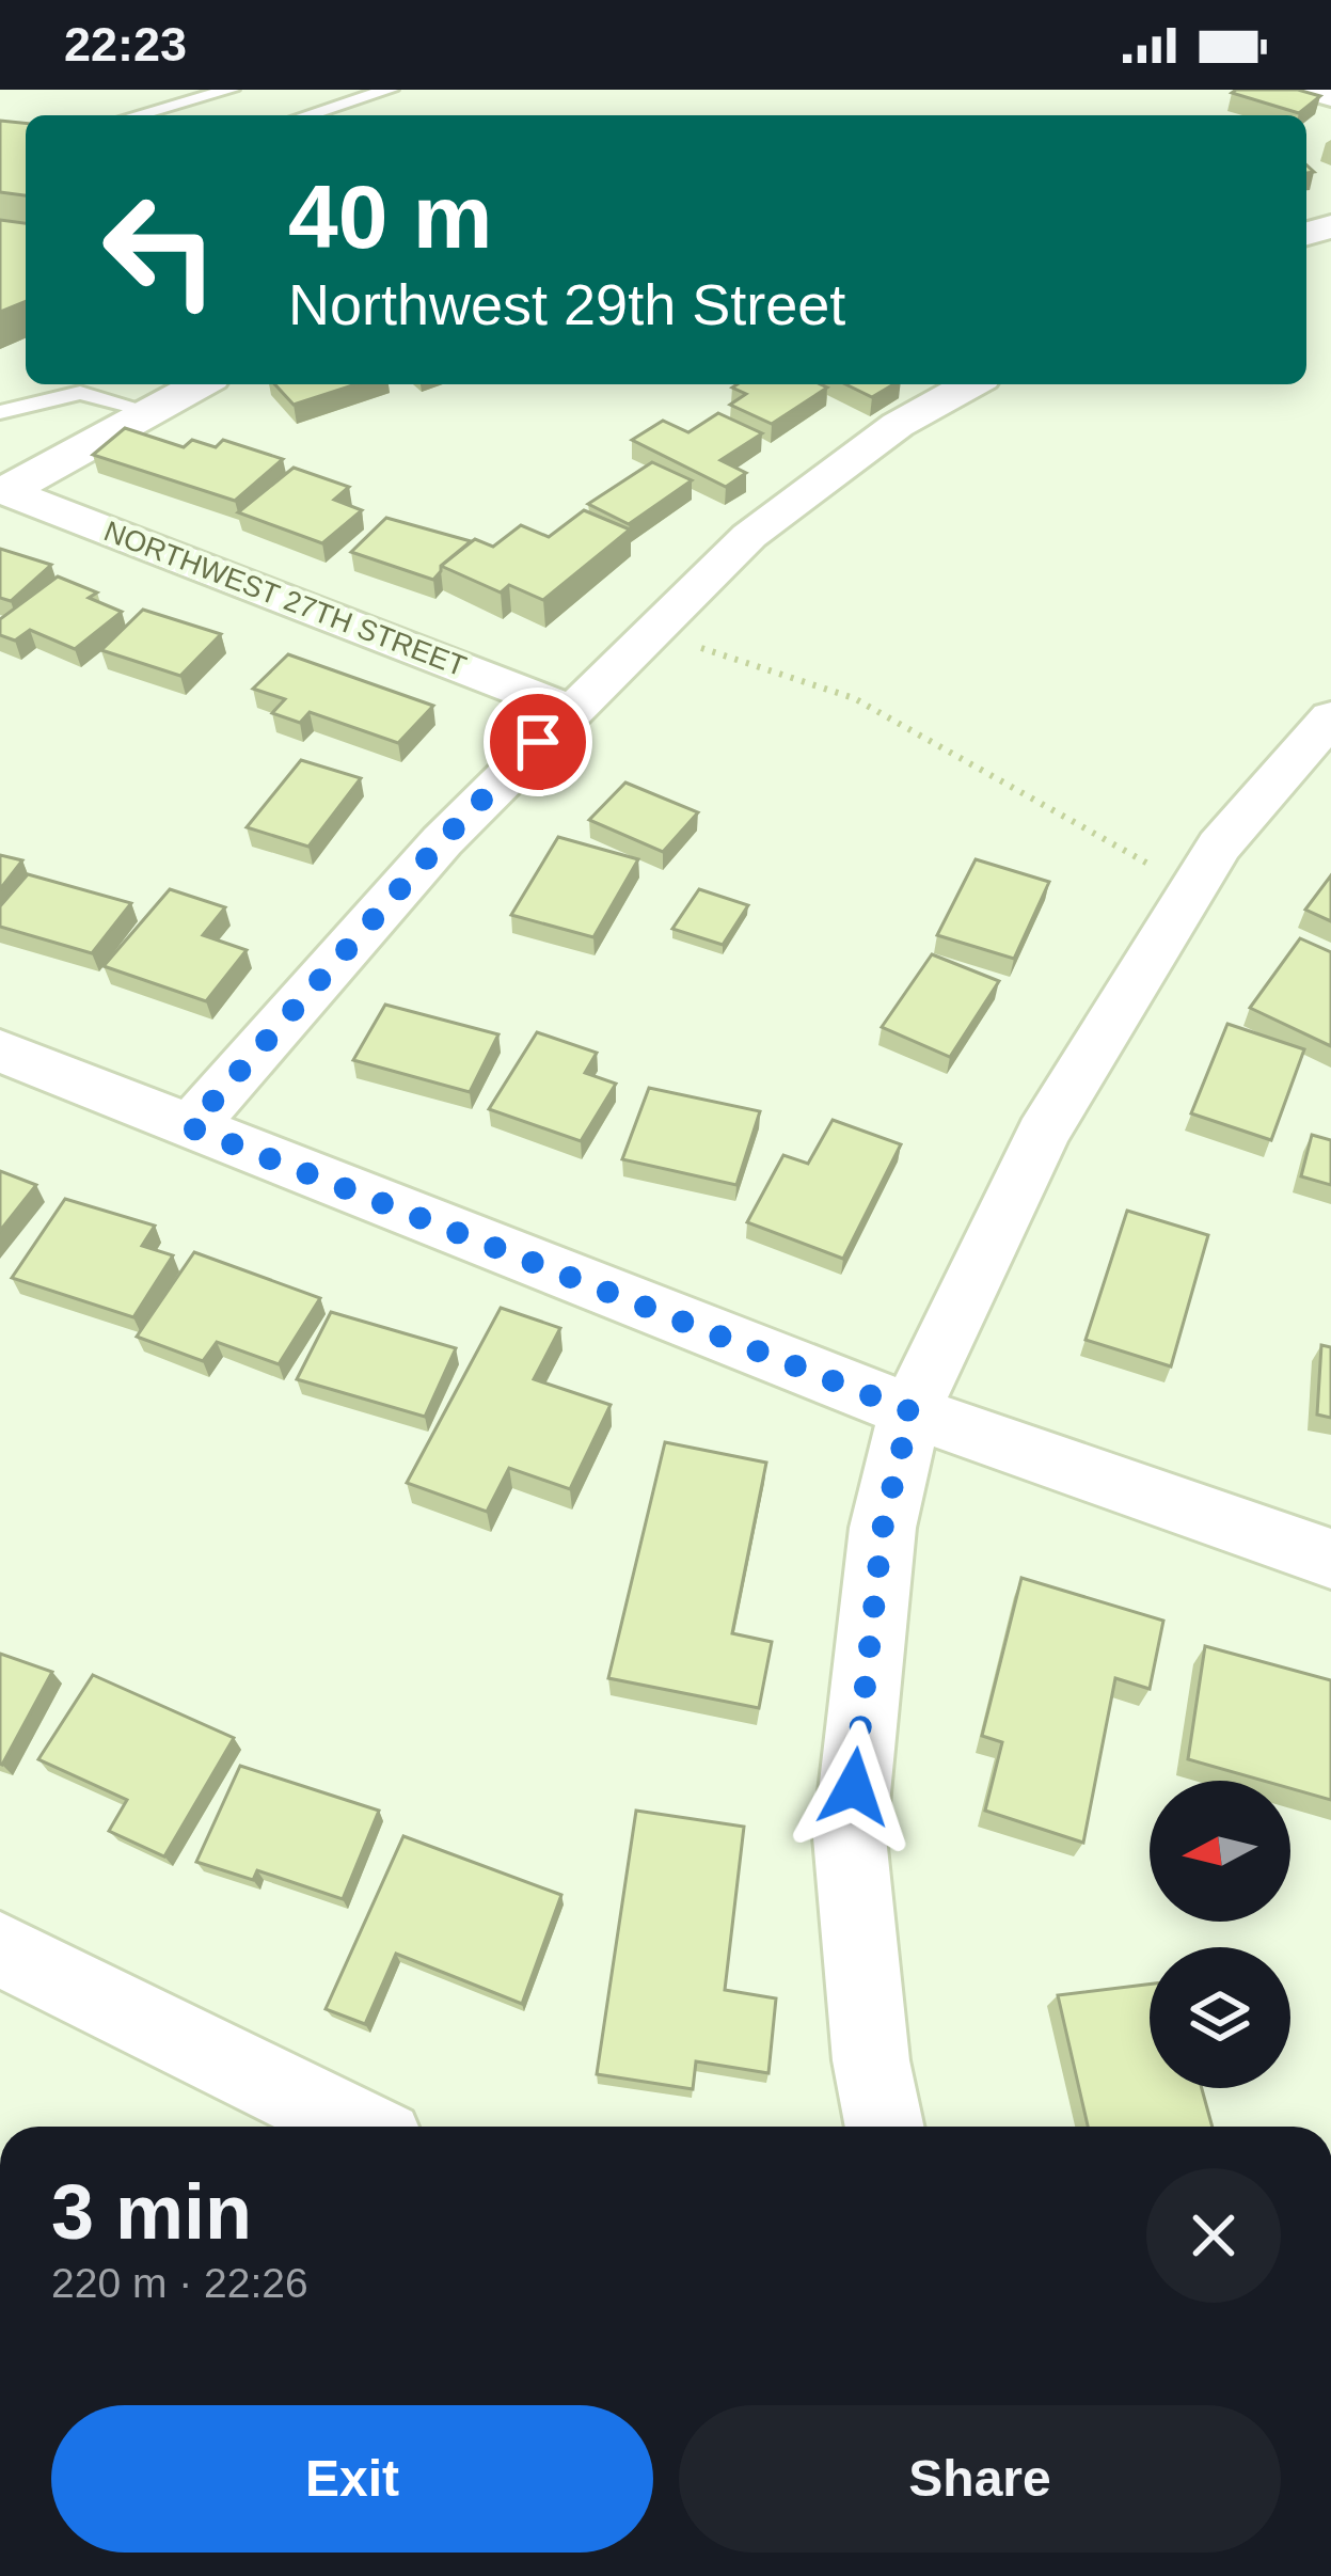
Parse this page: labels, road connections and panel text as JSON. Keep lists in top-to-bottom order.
{
  "streets": {
    "street": ["NORTHWEST 27TH STREET"]
  },
  "north": "left",
  "page": {
    "status": "22:23",
    "turn": ["40 m", "Northwest 29th Street"],
    "heading": ["3 min", "220 m · 22:26"],
    "buttons": ["Exit", "Share"]
  }
}
